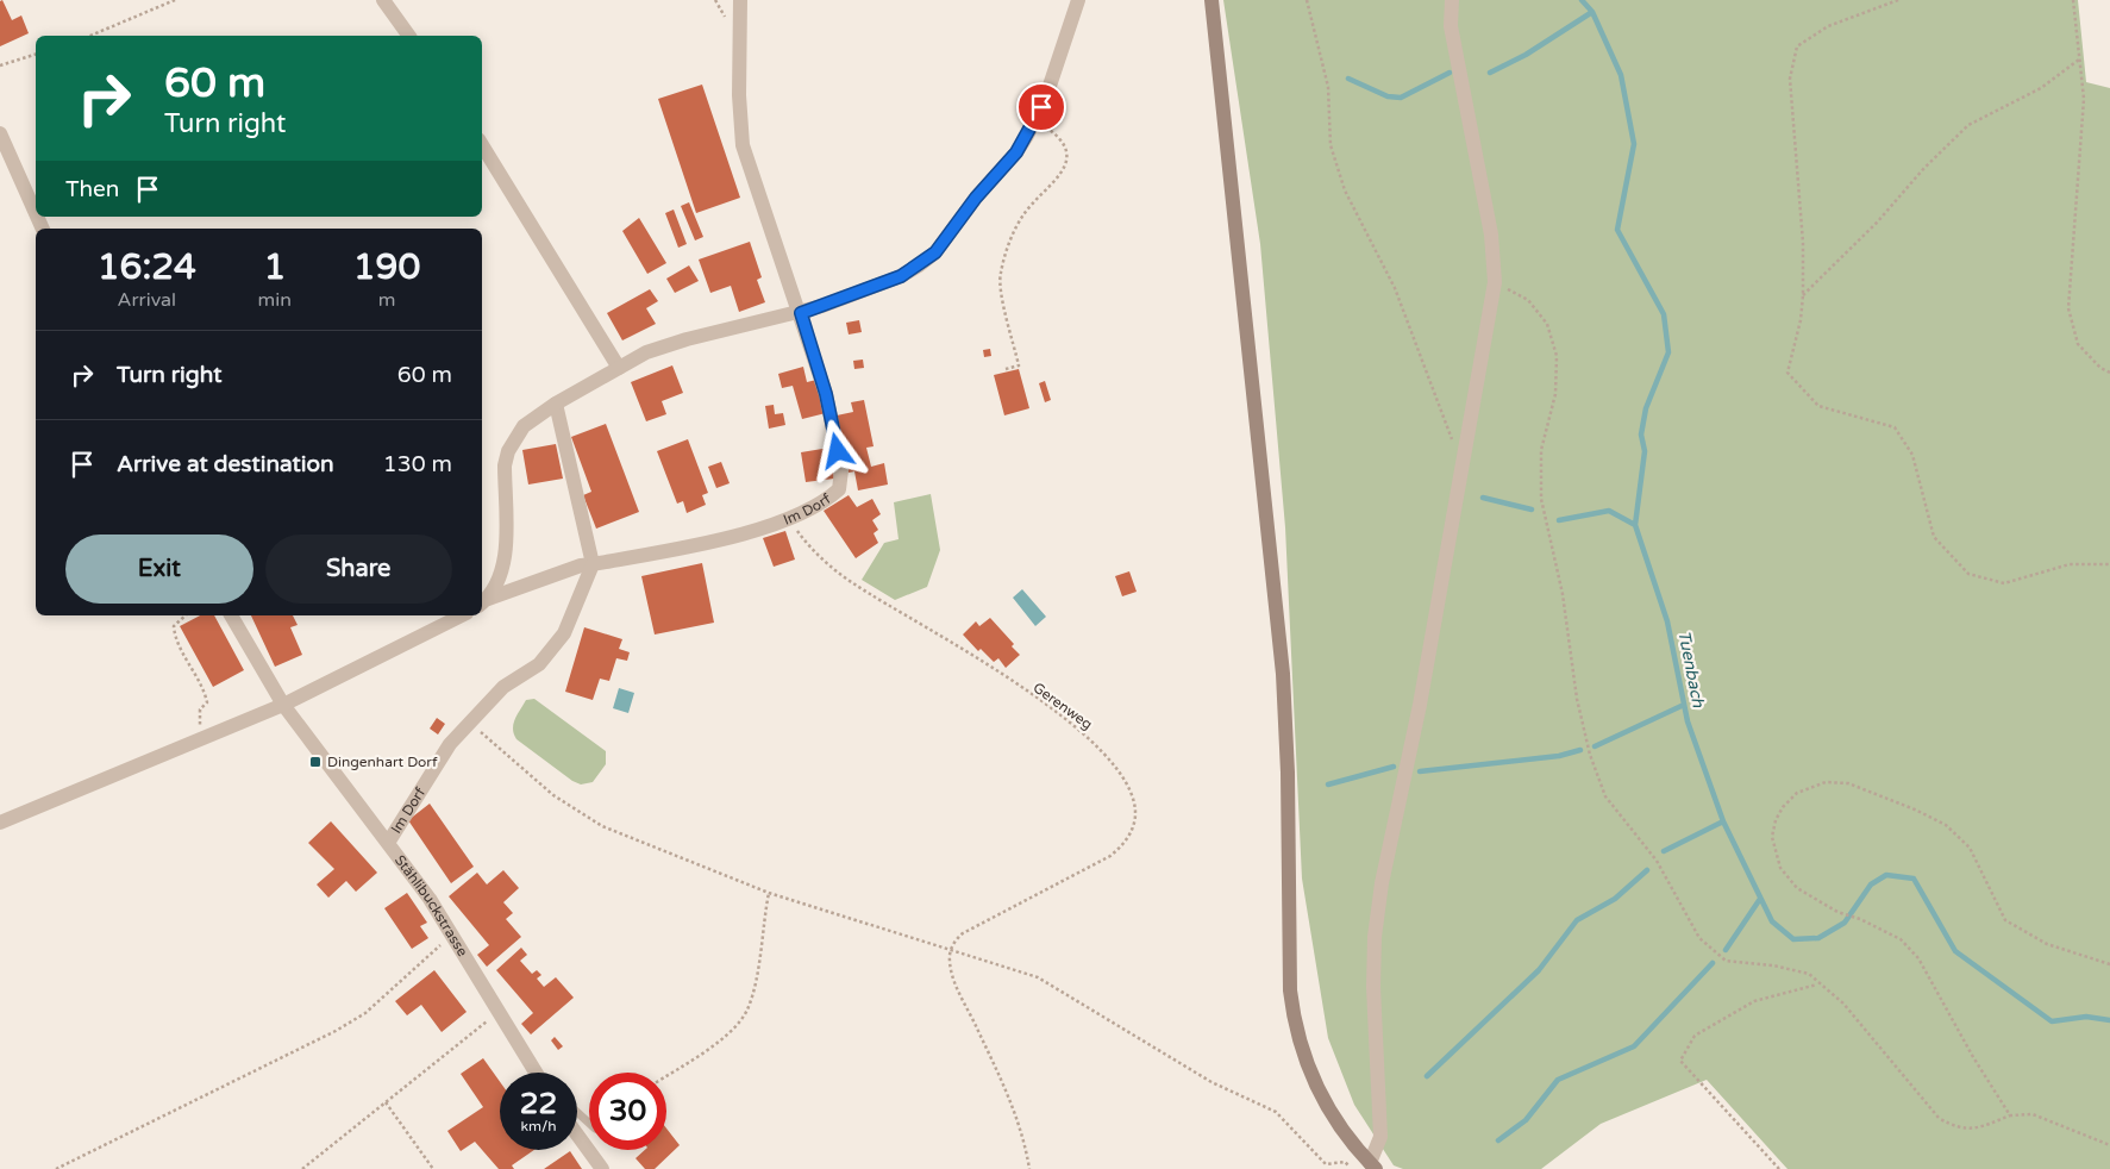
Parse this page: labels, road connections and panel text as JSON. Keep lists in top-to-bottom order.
{
  "streets": {
    "street": ["Im Dorf", "Stählibuckstrasse"],
    "path": ["Gerenweg"]
  },
  "crossings": [
    ["Im Dorf", "Gerenweg"],
    ["Im Dorf", "Stählibuckstrasse"]
  ],
  "water": ["Tuenbach"],
  "places": {
    "transit": ["Dingenhart Dorf"]
  },
  "page": {
    "turn": ["60 m", "Turn right"],
    "then": "Then",
    "eta": [
      "16:24",
      "Arrival",
      "1",
      "min",
      "190",
      "m"
    ],
    "list": [
      {
        "name": "Turn right",
        "value": "60 m"
      },
      {
        "name": "Arrive at destination",
        "value": "130 m"
      }
    ],
    "buttons": ["Exit", "Share"],
    "speed": "22 km/h",
    "limit": "30"
  }
}
